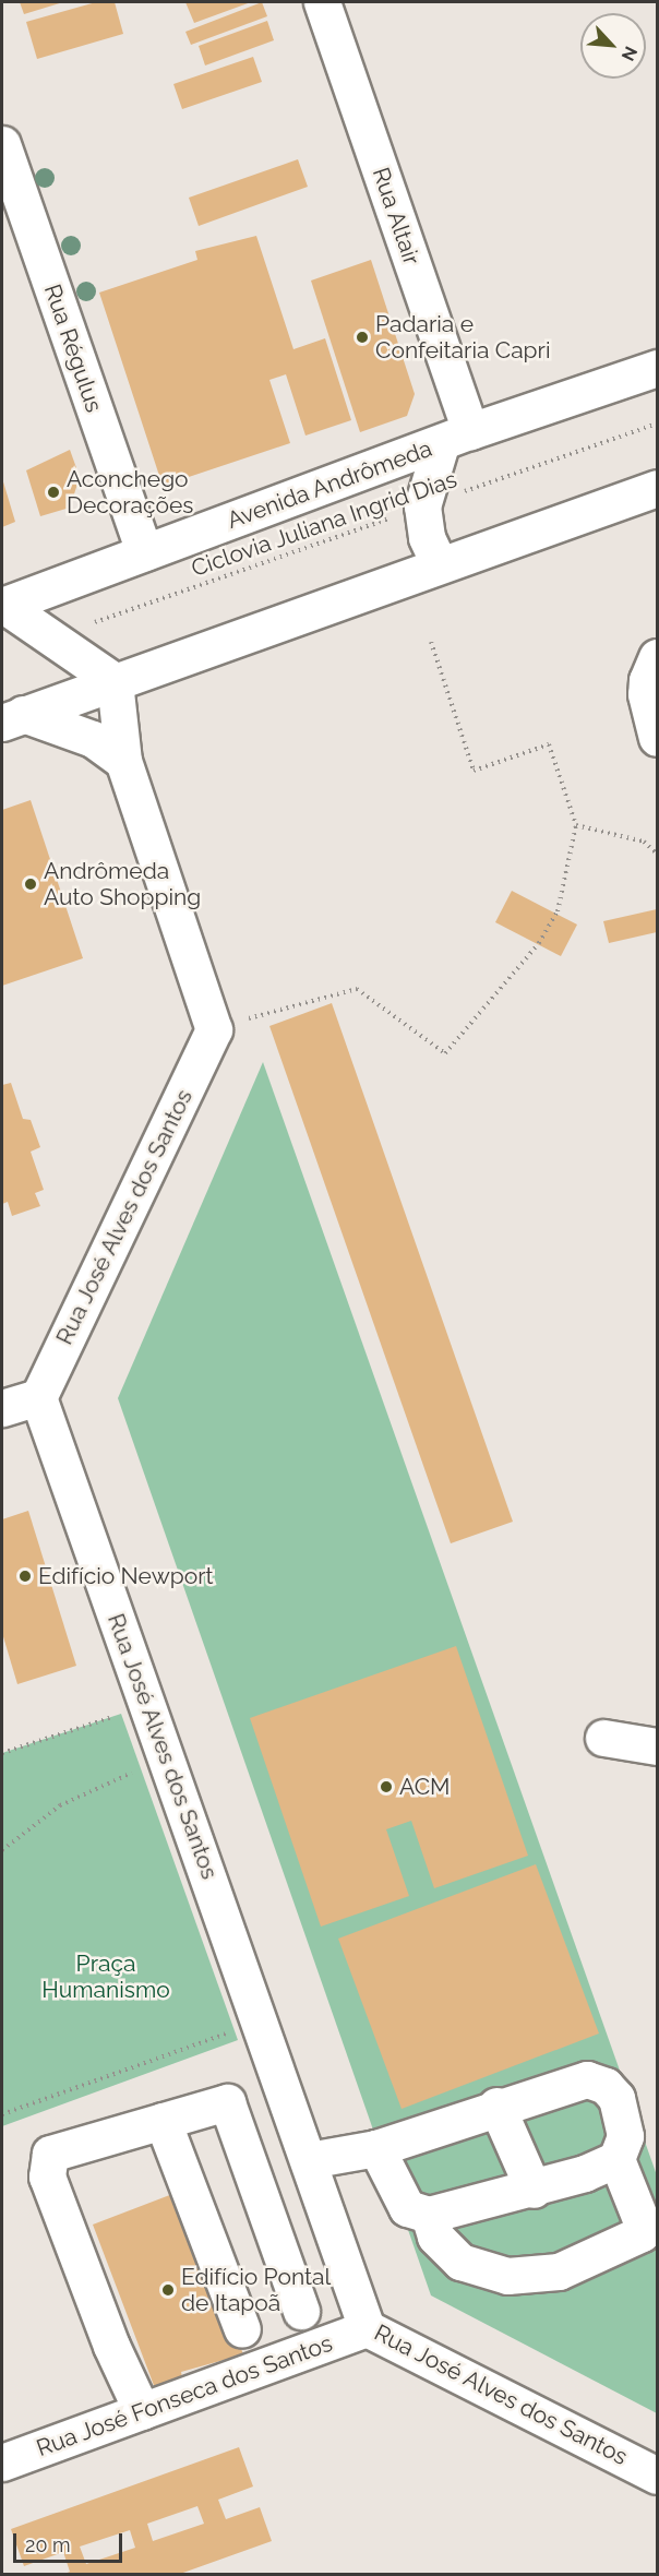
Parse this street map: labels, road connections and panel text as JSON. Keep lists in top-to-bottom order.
{
  "streets": {
    "street": [
      "Rua Altair",
      "Rua Régulus",
      "Avenida Andrômeda",
      "Rua José Alves dos Santos",
      "Rua José Fonseca dos Santos"
    ],
    "path": ["Ciclovia Juliana Ingrid Dias"]
  },
  "crossings": [
    ["Rua Altair", "Avenida Andrômeda"],
    ["Rua Régulus", "Avenida Andrômeda"],
    ["Rua José Alves dos Santos", "Rua José Fonseca dos Santos"]
  ],
  "parks": ["Praça Humanismo"],
  "places": [
    "Padaria e Confeitaria Capri",
    "Aconchego Decorações",
    "Andrômeda Auto Shopping",
    "Edifício Newport",
    "ACM",
    "Edifício Pontal de Itapoã"
  ],
  "scale_bar": "20 m",
  "north": "bottom right"
}
